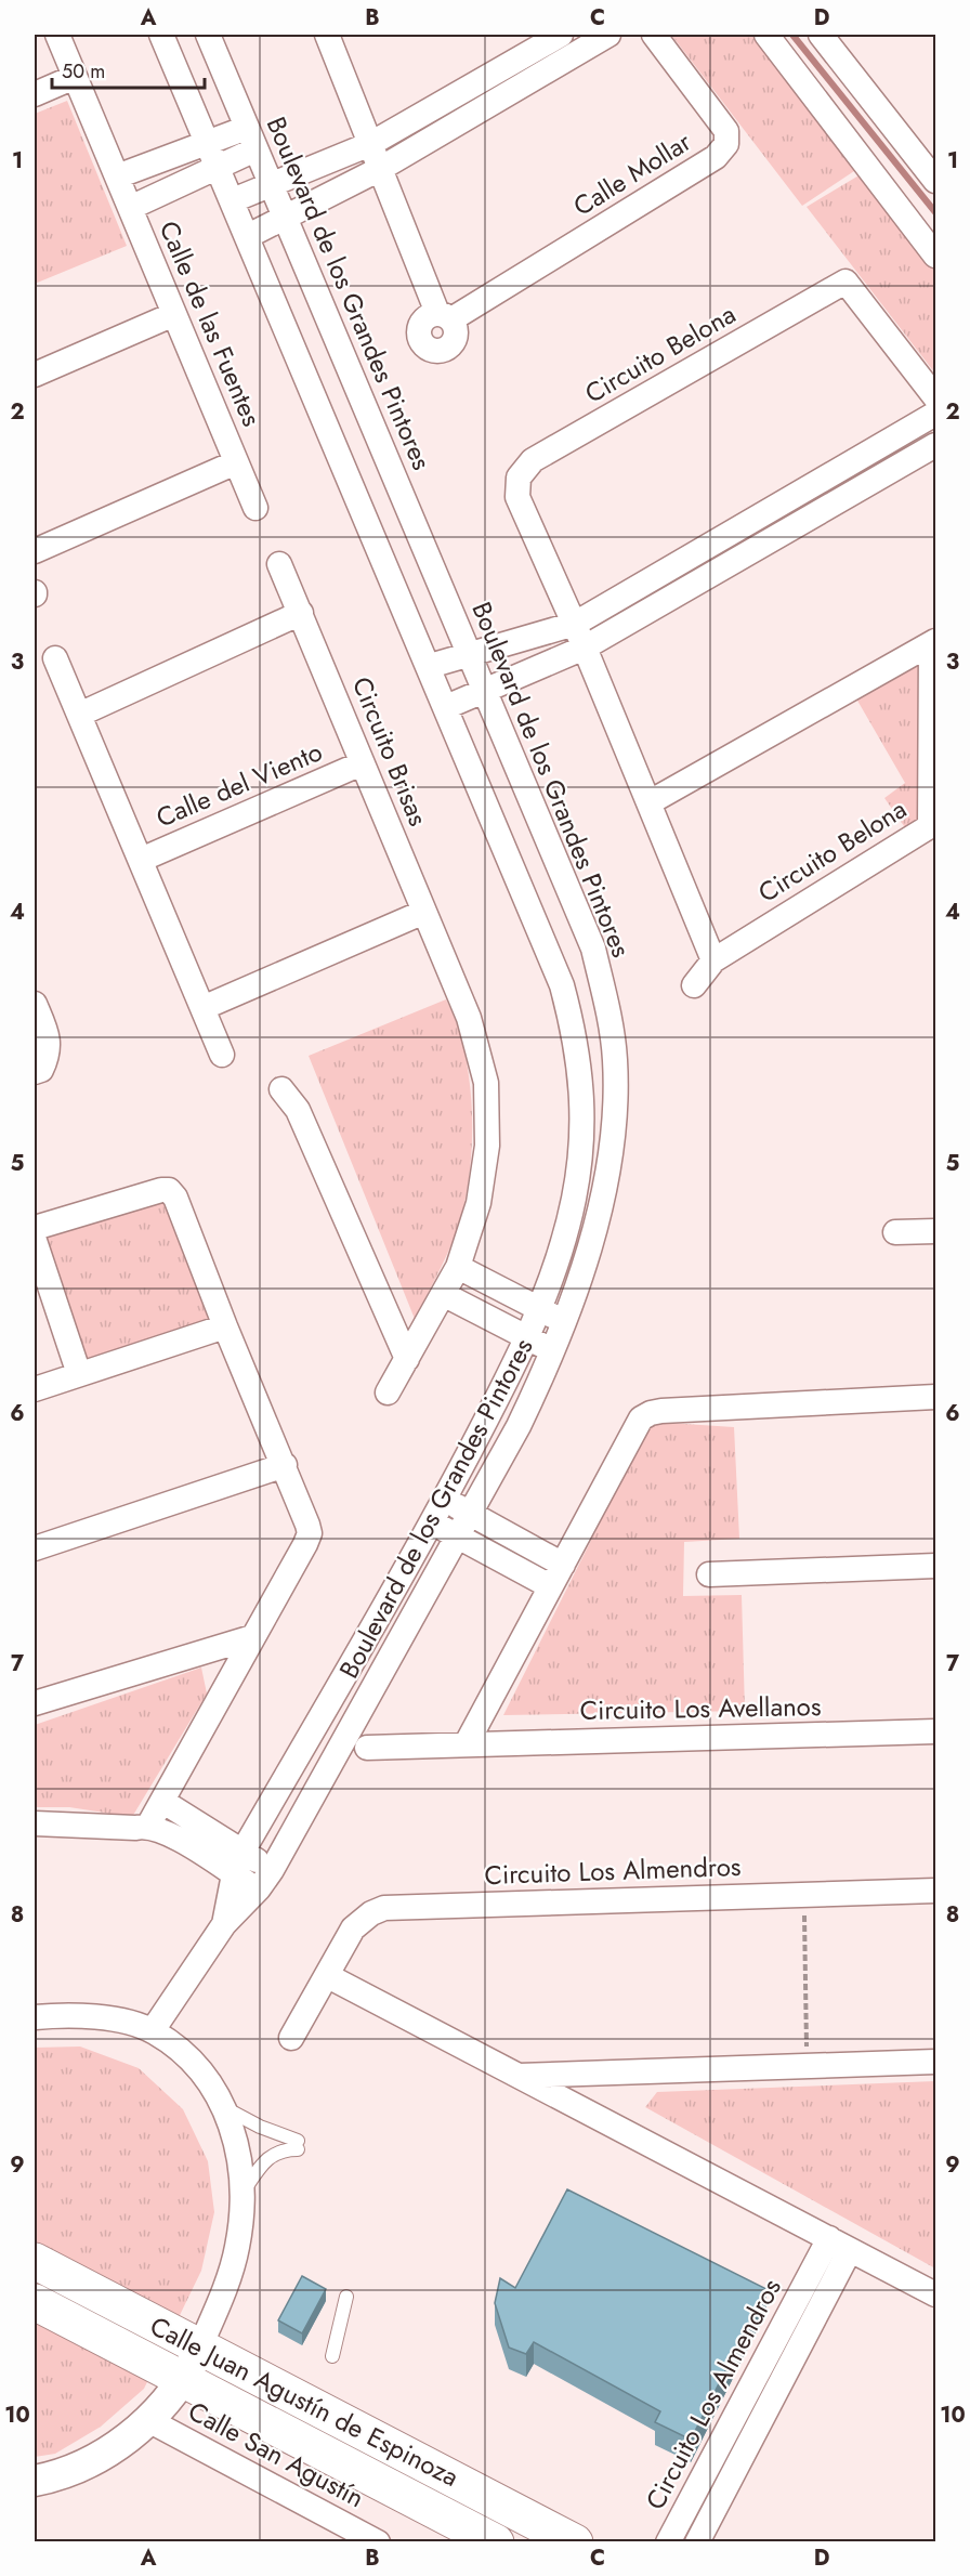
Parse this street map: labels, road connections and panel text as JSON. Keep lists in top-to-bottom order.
{
  "streets": {
    "main road": ["Calle Juan Agustín de Espinoza"],
    "street": [
      "Calle Mollar",
      "Boulevard de los Grandes Pintores",
      "Calle de las Fuentes",
      "Circuito Belona",
      "Circuito Brisas",
      "Calle del Viento",
      "Circuito Los Avellanos",
      "Circuito Los Almendros",
      "Calle San Agustín"
    ]
  },
  "crossings": [
    ["Boulevard de los Grandes Pintores", "Calle de las Fuentes"],
    ["Circuito Brisas", "Calle del Viento"]
  ],
  "scale_bar": "50 m",
  "grid": {
    "columns": [
      "A",
      "B",
      "C",
      "D"
    ],
    "rows": [
      "1",
      "2",
      "3",
      "4",
      "5",
      "6",
      "7",
      "8",
      "9",
      "10"
    ]
  }
}
